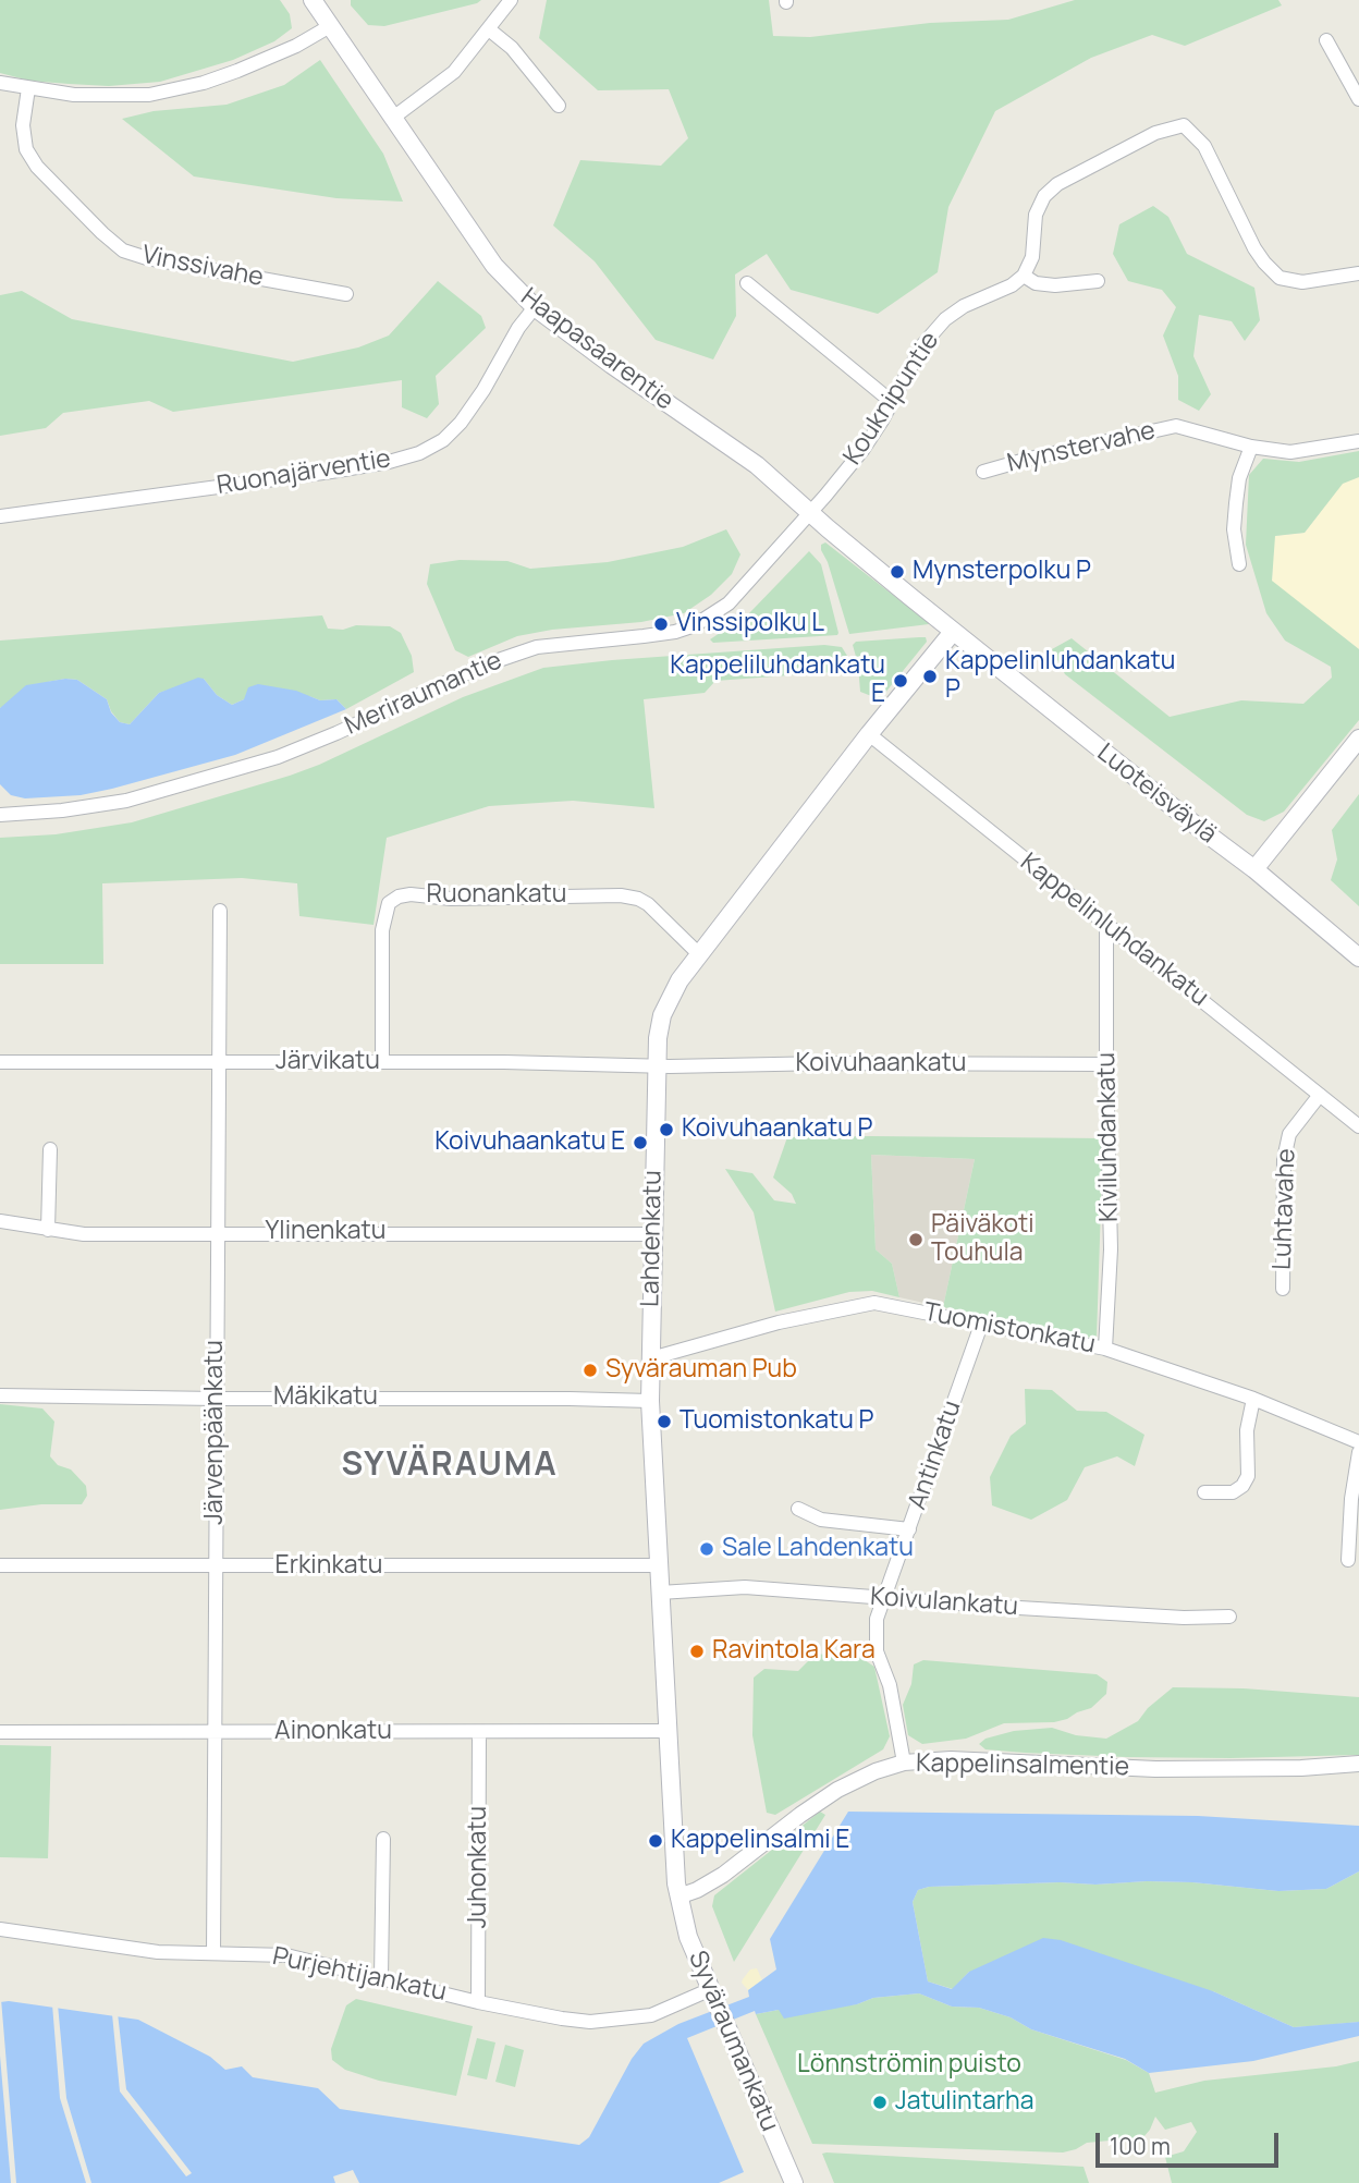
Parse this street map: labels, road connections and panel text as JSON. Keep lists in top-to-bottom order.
{
  "streets": {
    "main road": [
      "Haapasaarentie",
      "Luoteisväylä",
      "Lahdenkatu",
      "Syväraumankatu"
    ],
    "street": [
      "Vinssivahe",
      "Kouknipuntie",
      "Mynstervahe",
      "Ruonajärventie",
      "Meriraumantie",
      "Ruonankatu",
      "Kappelinluhdankatu",
      "Järvikatu",
      "Koivuhaankatu",
      "Kiviluhdankatu",
      "Luhtavahe",
      "Ylinenkatu",
      "Tuomistonkatu",
      "Mäkikatu",
      "Järvenpäänkatu",
      "Antinkatu",
      "Erkinkatu",
      "Koivulankatu",
      "Ainonkatu",
      "Kappelinsalmentie",
      "Juhonkatu",
      "Purjehtijankatu"
    ]
  },
  "crossings": [
    ["Haapasaarentie", "Kouknipuntie"],
    ["Haapasaarentie", "Ruonajärventie"],
    ["Haapasaarentie", "Meriraumantie"],
    ["Haapasaarentie", "Luoteisväylä"],
    ["Haapasaarentie", "Lahdenkatu"],
    ["Kouknipuntie", "Meriraumantie"],
    ["Luoteisväylä", "Lahdenkatu"],
    ["Ruonankatu", "Järvikatu"],
    ["Ruonankatu", "Lahdenkatu"],
    ["Kappelinluhdankatu", "Kiviluhdankatu"],
    ["Kappelinluhdankatu", "Luhtavahe"],
    ["Kappelinluhdankatu", "Lahdenkatu"],
    ["Järvikatu", "Koivuhaankatu"],
    ["Järvikatu", "Lahdenkatu"],
    ["Järvikatu", "Järvenpäänkatu"],
    ["Koivuhaankatu", "Kiviluhdankatu"],
    ["Koivuhaankatu", "Lahdenkatu"],
    ["Kiviluhdankatu", "Tuomistonkatu"],
    ["Ylinenkatu", "Lahdenkatu"],
    ["Ylinenkatu", "Järvenpäänkatu"],
    ["Lahdenkatu", "Tuomistonkatu"],
    ["Lahdenkatu", "Mäkikatu"],
    ["Lahdenkatu", "Erkinkatu"],
    ["Lahdenkatu", "Koivulankatu"],
    ["Lahdenkatu", "Ainonkatu"],
    ["Lahdenkatu", "Kappelinsalmentie"],
    ["Lahdenkatu", "Syväraumankatu"],
    ["Tuomistonkatu", "Antinkatu"],
    ["Mäkikatu", "Järvenpäänkatu"],
    ["Järvenpäänkatu", "Erkinkatu"],
    ["Järvenpäänkatu", "Ainonkatu"],
    ["Järvenpäänkatu", "Purjehtijankatu"],
    ["Antinkatu", "Koivulankatu"],
    ["Antinkatu", "Kappelinsalmentie"],
    ["Ainonkatu", "Juhonkatu"],
    ["Kappelinsalmentie", "Syväraumankatu"],
    ["Juhonkatu", "Purjehtijankatu"],
    ["Purjehtijankatu", "Syväraumankatu"]
  ],
  "districts": ["SYVÄRAUMA"],
  "parks": ["Lönnströmin puisto"],
  "places": [
    "Mynsterpolku P",
    "Vinssipolku L",
    "Kappelinluhdankatu P",
    "Kappeliluhdankatu E",
    "Koivuhaankatu P",
    "Koivuhaankatu E",
    "Päiväkoti Touhula",
    "Syvärauman Pub",
    "Tuomistonkatu P",
    "Sale Lahdenkatu",
    "Ravintola Kara",
    "Kappelinsalmi E",
    "Jatulintarha"
  ],
  "scale_bar": "100 m"
}
